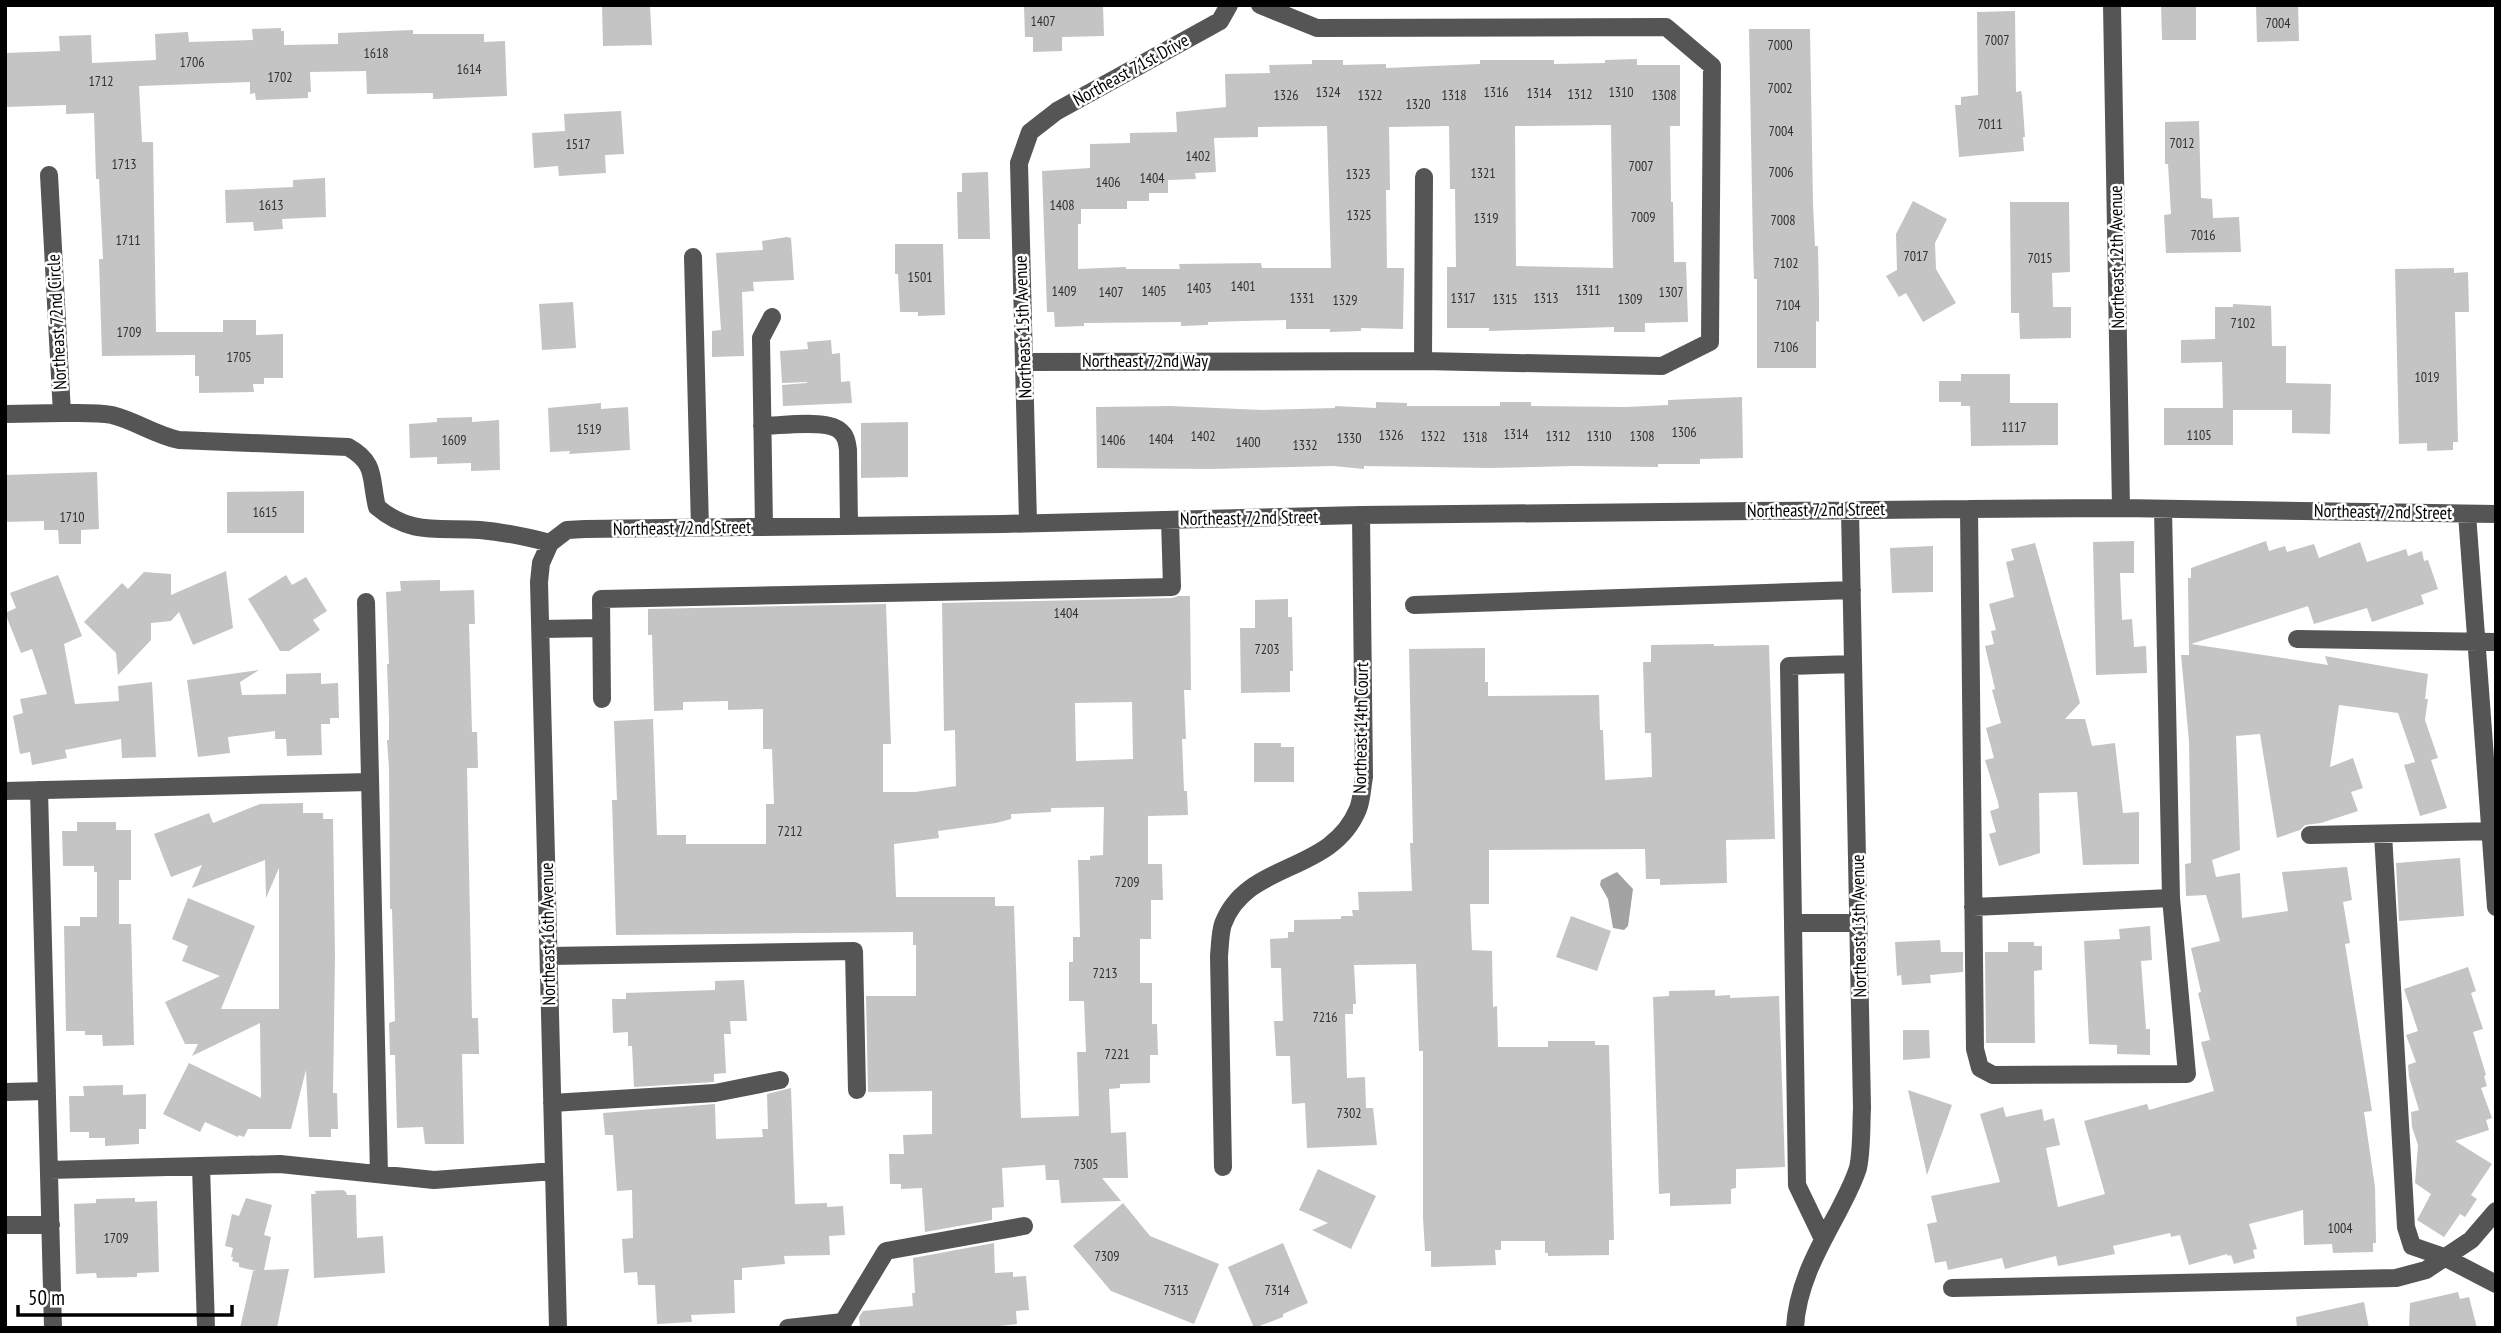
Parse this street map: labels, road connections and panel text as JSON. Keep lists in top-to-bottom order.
{
  "streets": {
    "street": [
      "Northeast 71st Drive",
      "Northeast 12th Avenue",
      "Northeast 72nd Circle",
      "Northeast 15th Avenue",
      "Northeast 72nd Way",
      "Northeast 72nd Street",
      "Northeast 14th Court",
      "Northeast 13th Avenue",
      "Northeast 16th Avenue"
    ]
  },
  "crossings": [
    ["Northeast 71st Drive", "Northeast 15th Avenue"],
    ["Northeast 12th Avenue", "Northeast 72nd Street"],
    ["Northeast 15th Avenue", "Northeast 72nd Way"],
    ["Northeast 15th Avenue", "Northeast 72nd Street"],
    ["Northeast 72nd Street", "Northeast 14th Court"],
    ["Northeast 72nd Street", "Northeast 13th Avenue"],
    ["Northeast 72nd Street", "Northeast 16th Avenue"]
  ],
  "house_numbers": [
    "1407",
    "7004",
    "7007",
    "7000",
    "1618",
    "1706",
    "1614",
    "1702",
    "1712",
    "7002",
    "1324",
    "1316",
    "1310",
    "1314",
    "1312",
    "1326",
    "1322",
    "1318",
    "1308",
    "1320",
    "7011",
    "7004",
    "7012",
    "1517",
    "1402",
    "1713",
    "7007",
    "7006",
    "1321",
    "1323",
    "1404",
    "1406",
    "1613",
    "1408",
    "1325",
    "7009",
    "1319",
    "7008",
    "7016",
    "1711",
    "7017",
    "7015",
    "7102",
    "1501",
    "1401",
    "1403",
    "1311",
    "1409",
    "1405",
    "1407",
    "1307",
    "1331",
    "1317",
    "1313",
    "1315",
    "1309",
    "1329",
    "7104",
    "7102",
    "1709",
    "7106",
    "1705",
    "1019",
    "1117",
    "1519",
    "1306",
    "1314",
    "1326",
    "1105",
    "1402",
    "1322",
    "1312",
    "1310",
    "1308",
    "1318",
    "1330",
    "1404",
    "1609",
    "1406",
    "1400",
    "1332",
    "1615",
    "1710",
    "1404",
    "7203",
    "7212",
    "7209",
    "7213",
    "7216",
    "7221",
    "7302",
    "7305",
    "1004",
    "1709",
    "7309",
    "7313",
    "7314"
  ],
  "scale_bar": "50 m"
}
